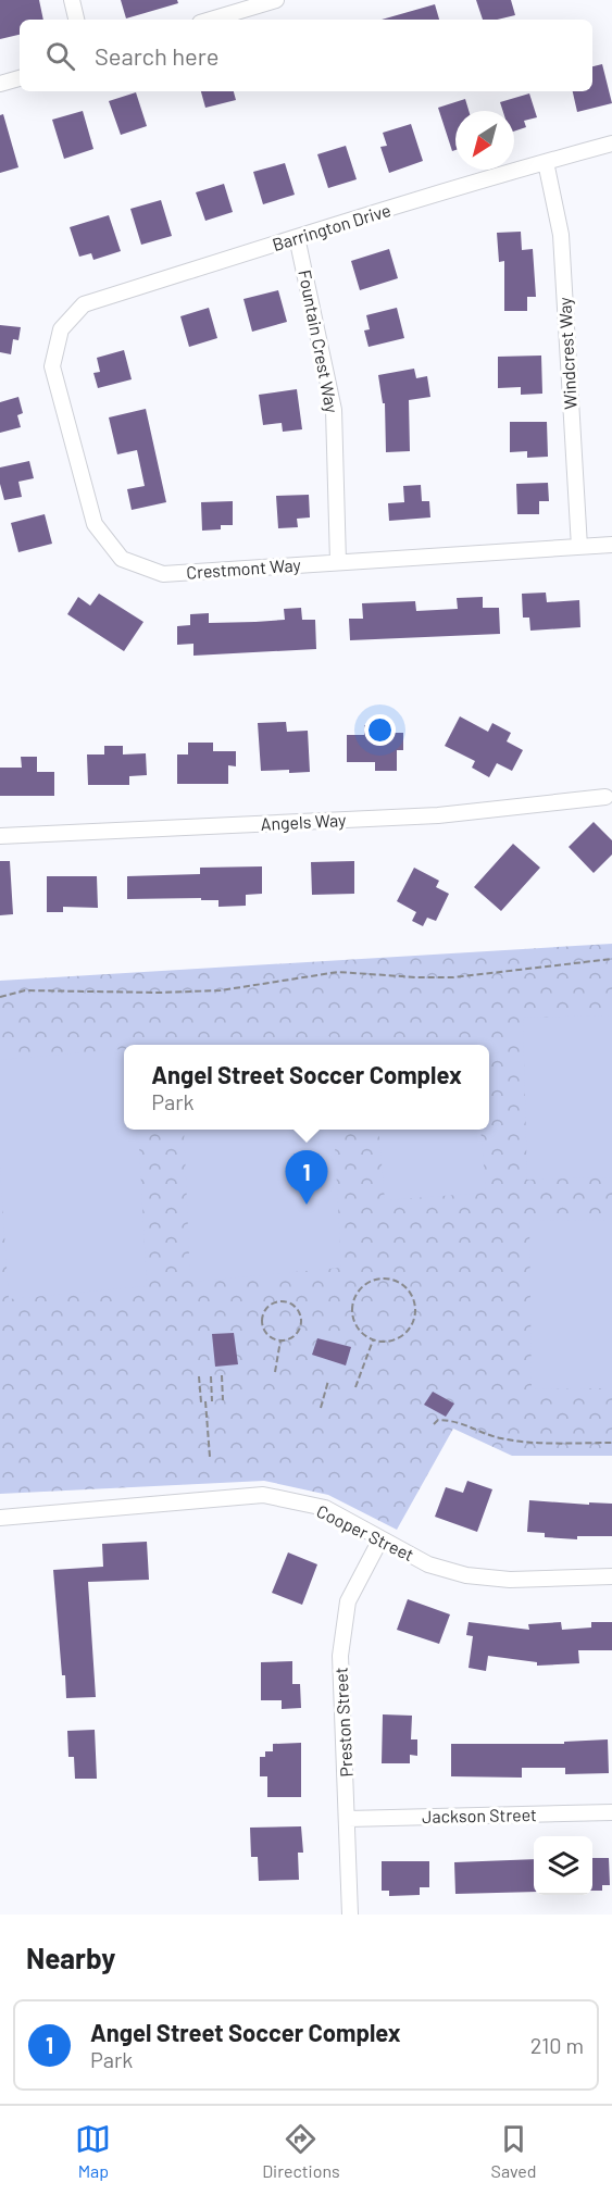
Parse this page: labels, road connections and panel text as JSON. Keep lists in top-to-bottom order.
{
  "streets": {
    "street": [
      "Barrington Drive",
      "Fountain Crest Way",
      "Windcrest Way",
      "Crestmont Way",
      "Angels Way",
      "Cooper Street",
      "Preston Street",
      "Jackson Street"
    ]
  },
  "crossings": [
    ["Barrington Drive", "Fountain Crest Way"],
    ["Barrington Drive", "Windcrest Way"],
    ["Barrington Drive", "Crestmont Way"],
    ["Fountain Crest Way", "Crestmont Way"],
    ["Windcrest Way", "Crestmont Way"],
    ["Cooper Street", "Preston Street"],
    ["Preston Street", "Jackson Street"]
  ],
  "north": "bottom left",
  "page": {
    "search": "Search here",
    "popup": ["Angel Street Soccer Complex", "Park"],
    "pins": "1",
    "heading": "Nearby",
    "list": [
      {
        "mark": "1",
        "name": "Angel Street Soccer Complex",
        "note": "Park",
        "value": "210 m"
      }
    ],
    "nav": ["Map", "Directions", "Saved"]
  }
}
